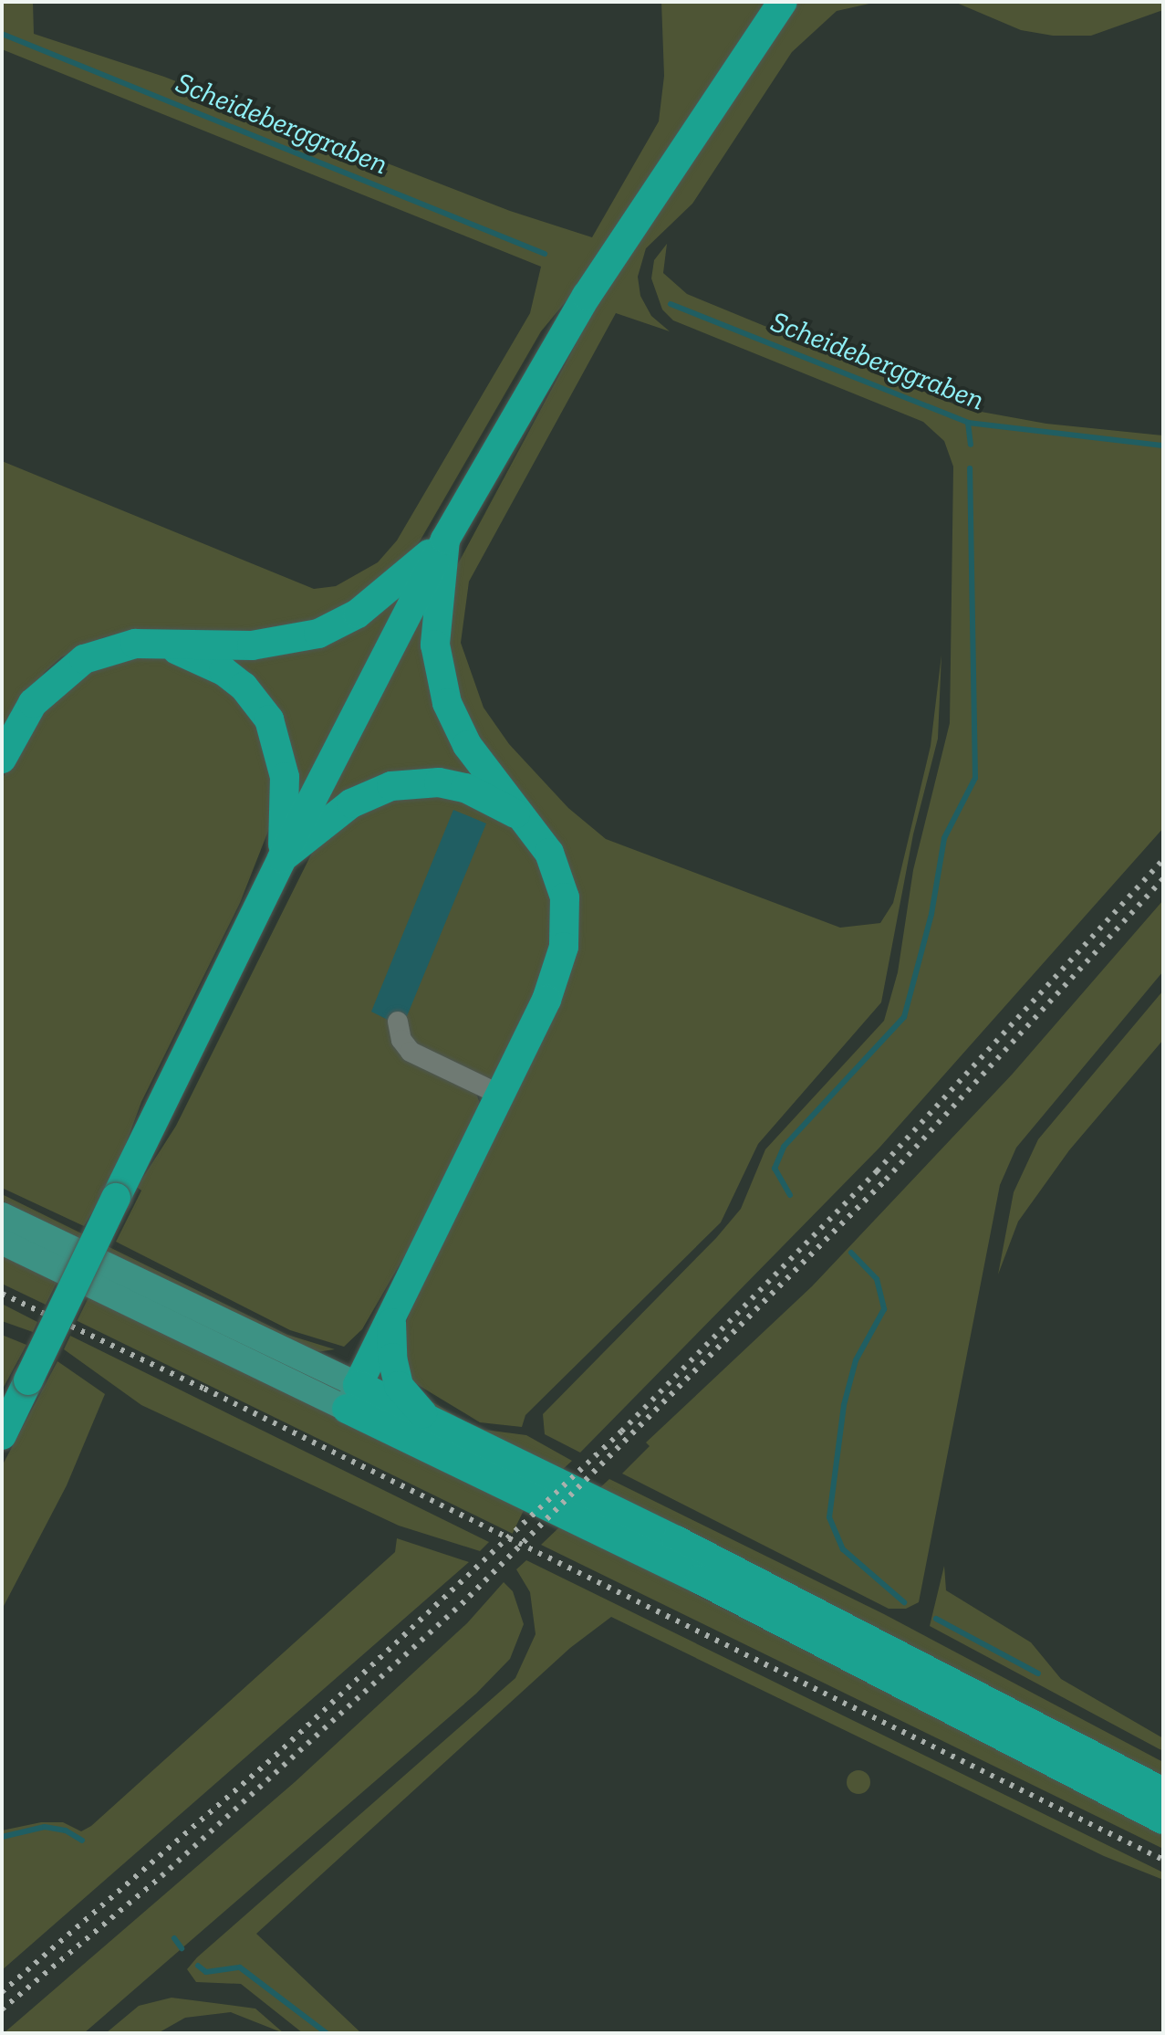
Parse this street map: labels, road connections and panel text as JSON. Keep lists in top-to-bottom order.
{
  "water": ["Scheideberggraben"]
}
